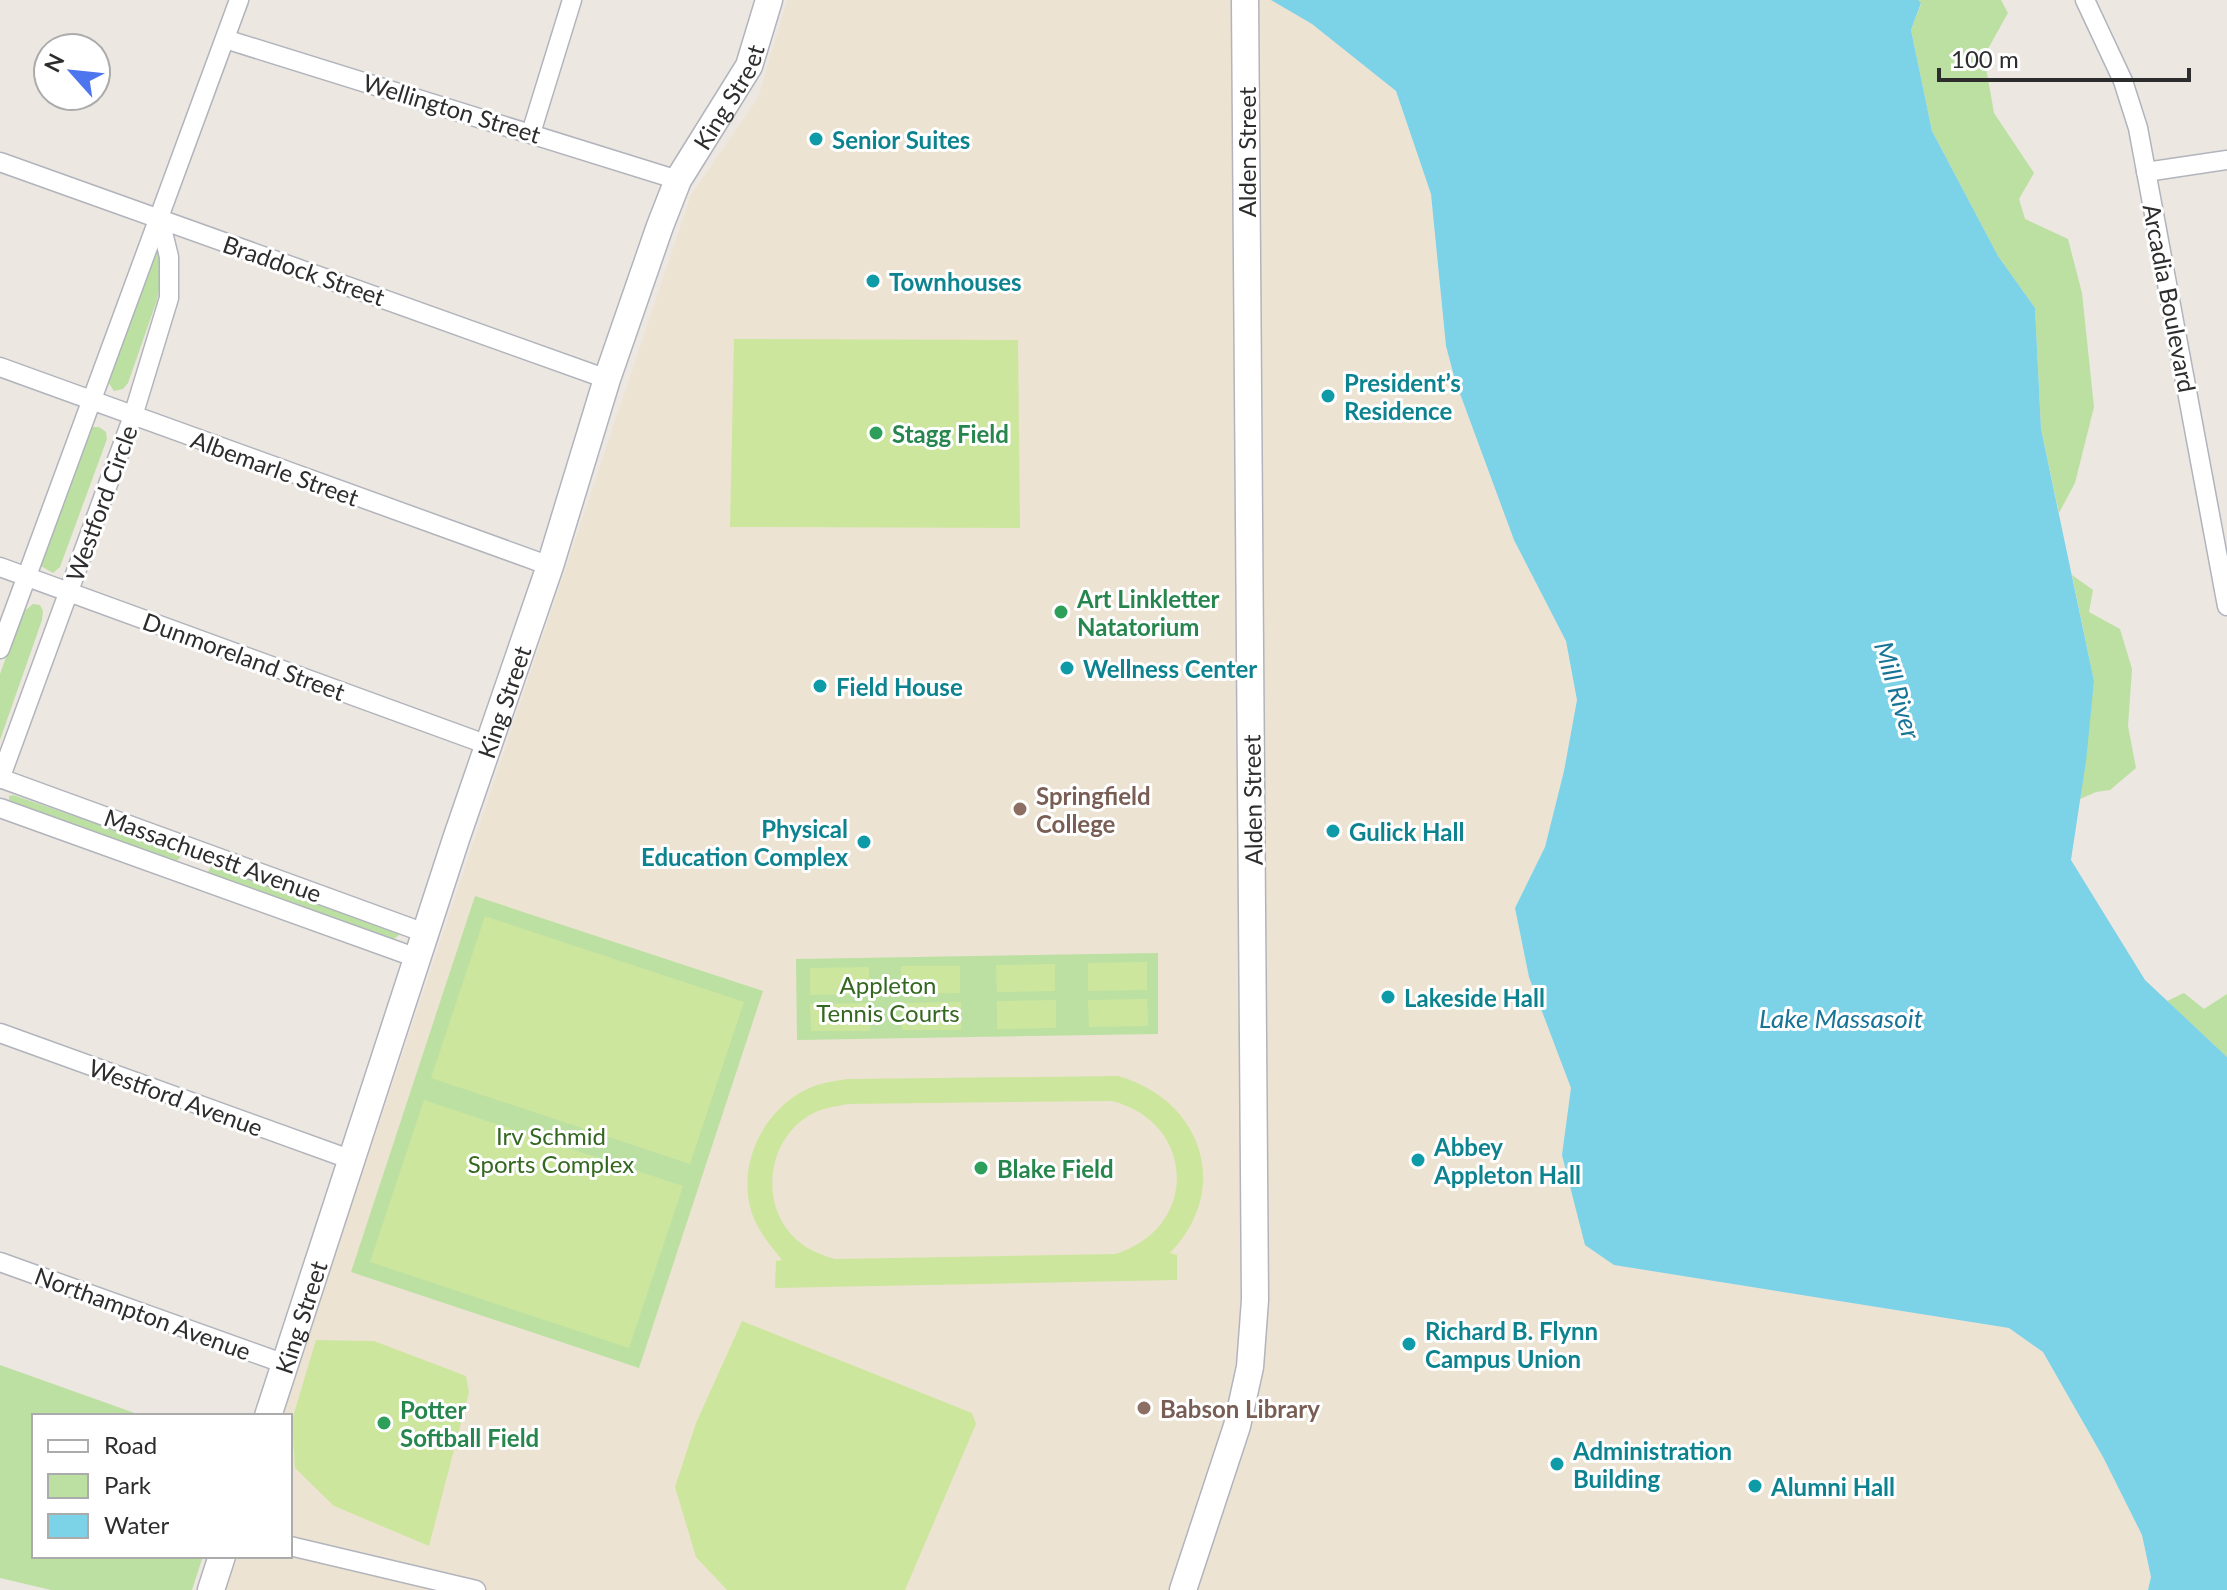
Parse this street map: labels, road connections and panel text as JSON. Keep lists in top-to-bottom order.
{
  "streets": {
    "main road": ["King Street", "Alden Street"],
    "street": [
      "Wellington Street",
      "Braddock Street",
      "Arcadia Boulevard",
      "Albemarle Street",
      "Westford Circle",
      "Dunmoreland Street",
      "Massachuestt Avenue",
      "Westford Avenue",
      "Northampton Avenue"
    ]
  },
  "crossings": [
    ["King Street", "Wellington Street"],
    ["King Street", "Braddock Street"],
    ["King Street", "Albemarle Street"],
    ["King Street", "Dunmoreland Street"],
    ["King Street", "Massachuestt Avenue"],
    ["King Street", "Westford Avenue"],
    ["King Street", "Northampton Avenue"],
    ["Wellington Street", "Westford Circle"],
    ["Braddock Street", "Westford Circle"],
    ["Albemarle Street", "Westford Circle"],
    ["Westford Circle", "Dunmoreland Street"],
    ["Westford Circle", "Massachuestt Avenue"]
  ],
  "water": ["Mill River", "Lake Massasoit"],
  "parks": ["Appleton Tennis Courts", "Irv Schmid Sports Complex"],
  "places": [
    "Senior Suites",
    "Townhouses",
    "President’s Residence",
    "Stagg Field",
    "Art Linkletter Natatorium",
    "Wellness Center",
    "Field House",
    "Springfield College",
    "Gulick Hall",
    "Physical Education Complex",
    "Lakeside Hall",
    "Abbey Appleton Hall",
    "Blake Field",
    "Richard B. Flynn Campus Union",
    "Babson Library",
    "Potter Softball Field",
    "Administration Building",
    "Alumni Hall"
  ],
  "legend": ["Road", "Park", "Water"],
  "scale_bar": "100 m",
  "north": "top left"
}
